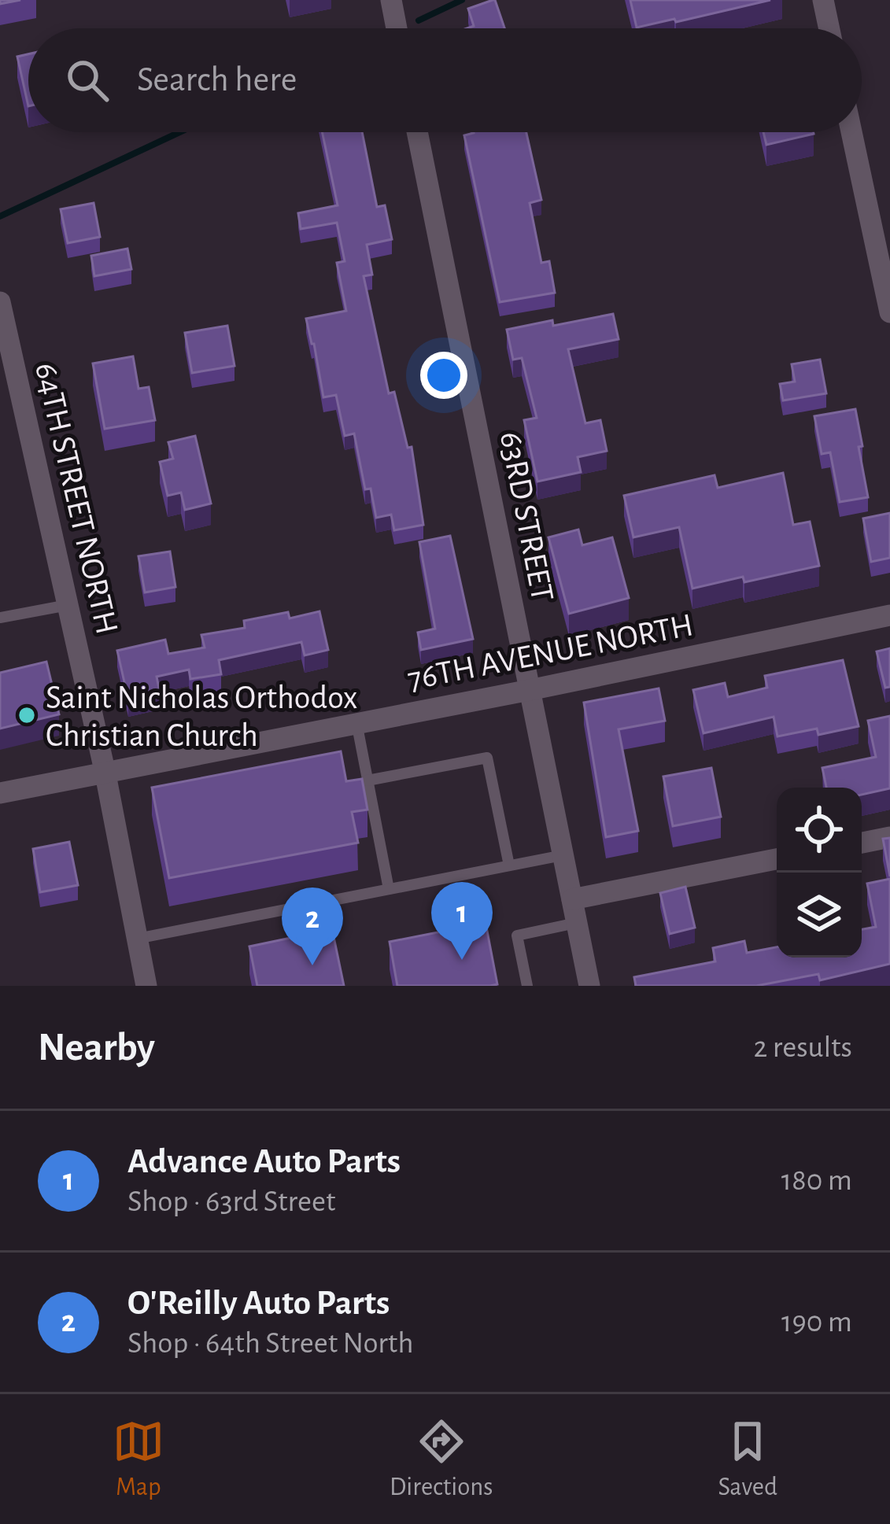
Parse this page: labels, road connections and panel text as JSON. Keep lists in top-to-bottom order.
{
  "streets": {
    "street": ["64TH STREET NORTH", "63RD STREET", "76TH AVENUE NORTH"]
  },
  "crossings": [
    ["64TH STREET NORTH", "76TH AVENUE NORTH"],
    ["63RD STREET", "76TH AVENUE NORTH"]
  ],
  "places": ["Saint Nicholas Orthodox Christian Church"],
  "page": {
    "search": "Search here",
    "pins": ["1", "2"],
    "heading": ["Nearby", "2 results"],
    "list": [
      {
        "mark": "1",
        "name": "Advance Auto Parts",
        "note": "Shop · 63rd Street",
        "value": "180 m"
      },
      {
        "mark": "2",
        "name": "O'Reilly Auto Parts",
        "note": "Shop · 64th Street North",
        "value": "190 m"
      }
    ],
    "nav": ["Map", "Directions", "Saved"]
  }
}
